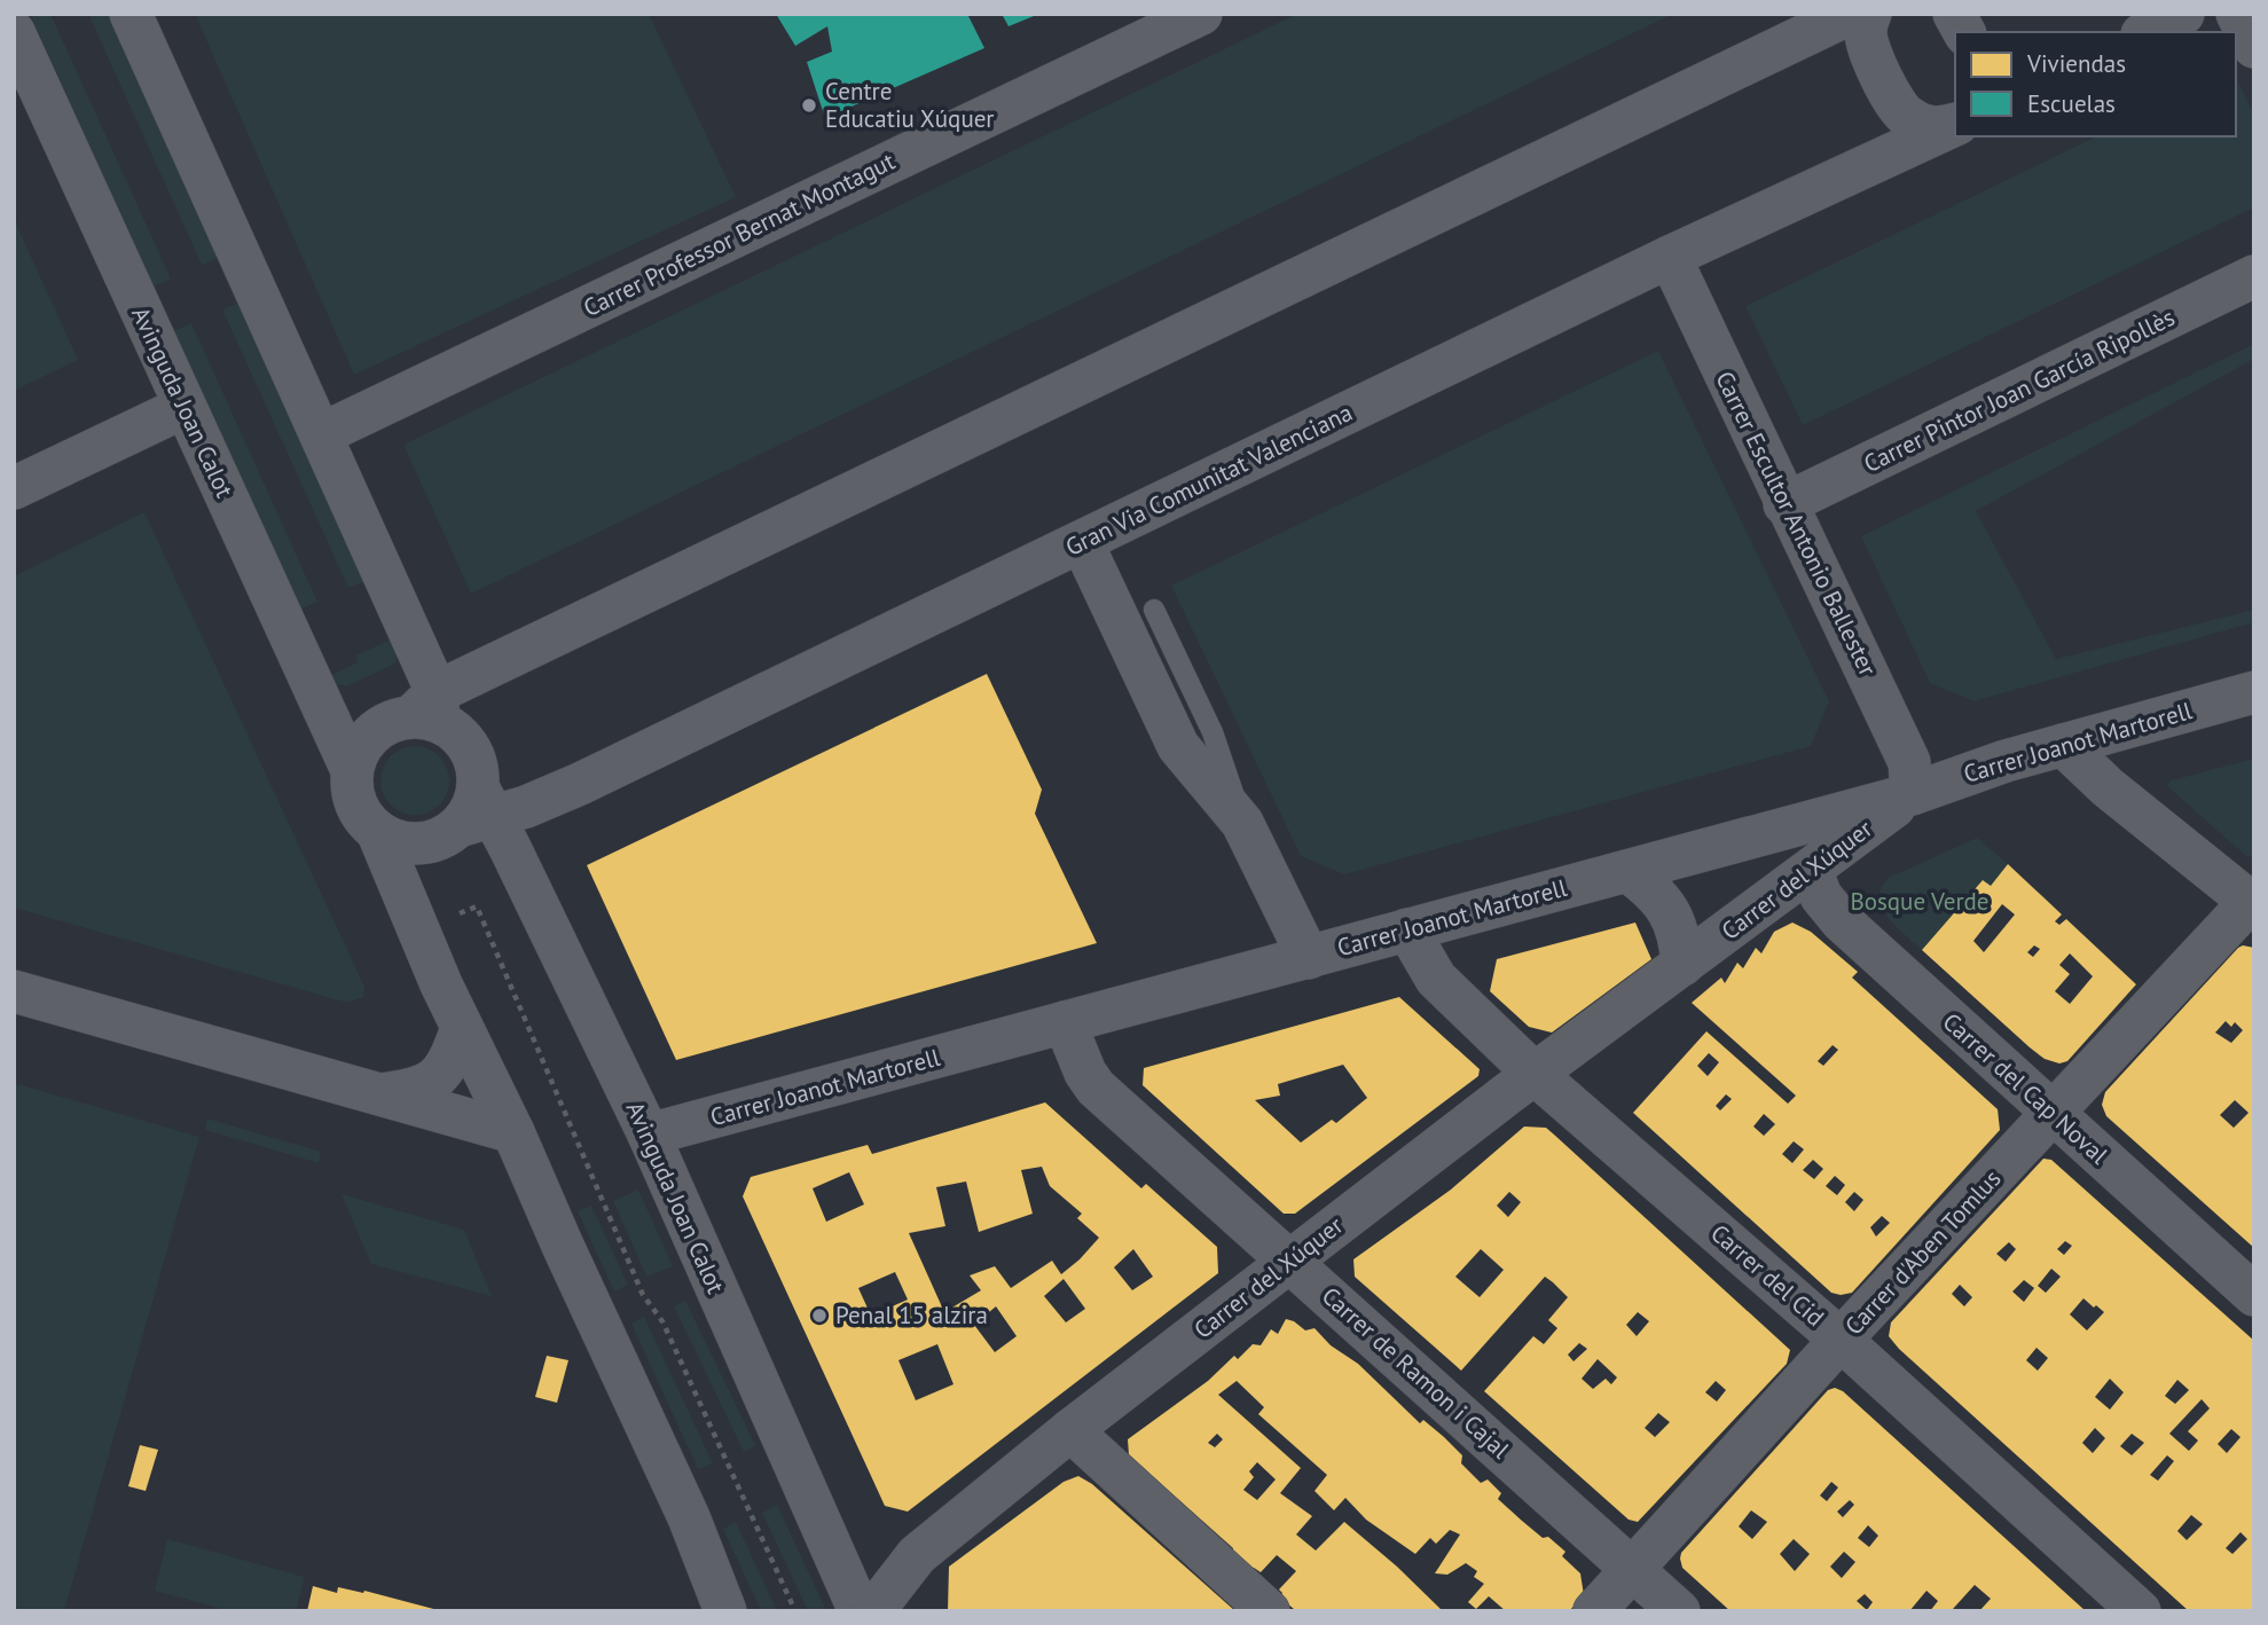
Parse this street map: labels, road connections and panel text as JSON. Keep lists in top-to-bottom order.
{
  "streets": {
    "street": [
      "Carrer Professor Bernat Montagut",
      "Carrer Pintor Joan García Ripollès",
      "Avinguda Joan Calot",
      "Gran Via Comunitat Valenciana",
      "Carrer Escultor Antonio Ballester",
      "Carrer Joanot Martorell",
      "Carrer del Xúquer",
      "Carrer del Cap Noval",
      "Carrer d'Aben Tomlus",
      "Carrer del Cid",
      "Carrer de Ramon i Cajal"
    ]
  },
  "crossings": [
    ["Carrer Pintor Joan García Ripollès", "Carrer Escultor Antonio Ballester"],
    ["Avinguda Joan Calot", "Gran Via Comunitat Valenciana"],
    ["Avinguda Joan Calot", "Carrer Joanot Martorell"],
    ["Gran Via Comunitat Valenciana", "Carrer Escultor Antonio Ballester"],
    ["Carrer Escultor Antonio Ballester", "Carrer Joanot Martorell"],
    ["Carrer Escultor Antonio Ballester", "Carrer del Xúquer"],
    ["Carrer Joanot Martorell", "Carrer del Xúquer"],
    ["Carrer Joanot Martorell", "Carrer del Cid"],
    ["Carrer Joanot Martorell", "Carrer de Ramon i Cajal"],
    ["Carrer del Xúquer", "Carrer del Cap Noval"],
    ["Carrer del Xúquer", "Carrer del Cid"],
    ["Carrer del Xúquer", "Carrer de Ramon i Cajal"],
    ["Carrer del Cap Noval", "Carrer d'Aben Tomlus"],
    ["Carrer d'Aben Tomlus", "Carrer del Cid"],
    ["Carrer d'Aben Tomlus", "Carrer de Ramon i Cajal"]
  ],
  "parks": ["Bosque Verde"],
  "places": ["Centre Educatiu Xúquer", "Penal 15 alzira"],
  "legend": ["Viviendas", "Escuelas"]
}
